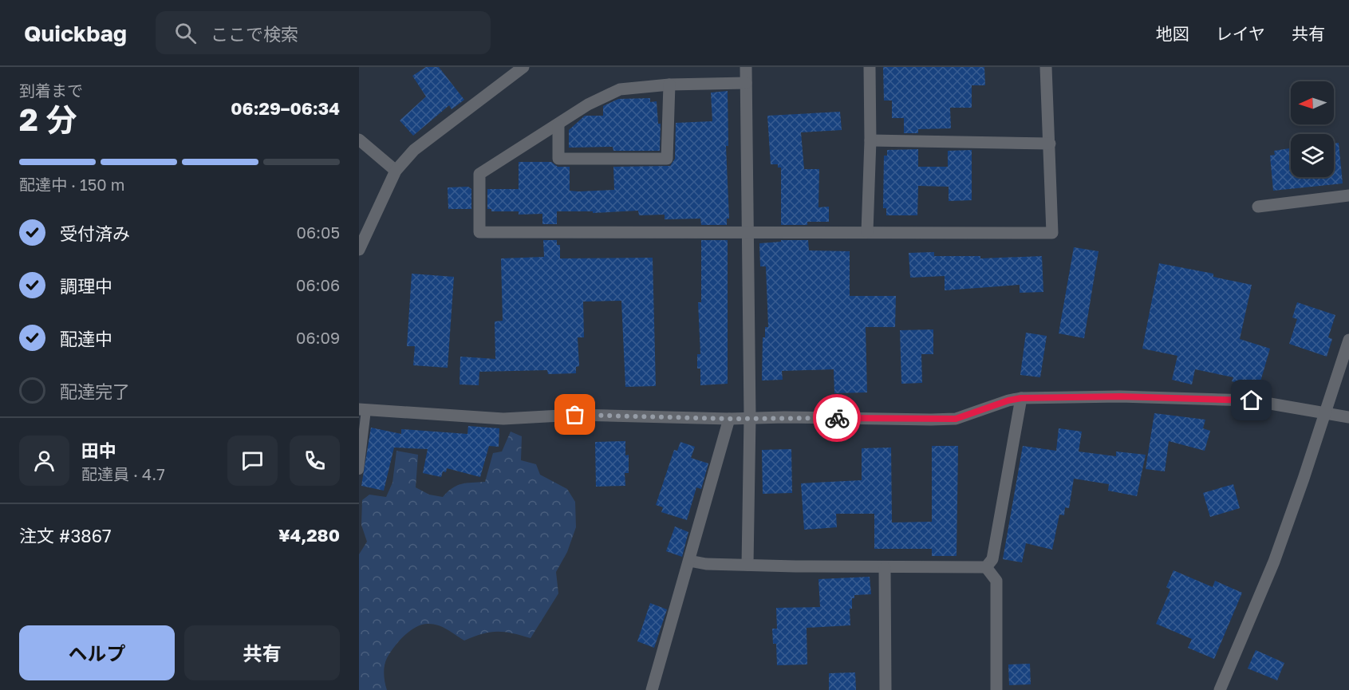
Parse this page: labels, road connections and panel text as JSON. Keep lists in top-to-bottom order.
{
  "north": "left",
  "page": {
    "header": "Quickbag",
    "search": "ここで検索",
    "nav": ["地図", "レイヤ", "共有"],
    "heading": ["2 分", "到着まで", "06:29–06:34"],
    "panel": [
      "田中",
      "配達員 · 4.7",
      "注文 #3867",
      "¥4,280"
    ],
    "bar": "配達中 · 150 m",
    "list": [
      ["受付済み", "06:05"],
      ["調理中", "06:06"],
      ["配達中", "06:09"],
      "配達完了"
    ],
    "buttons": ["ヘルプ", "共有"]
  }
}
